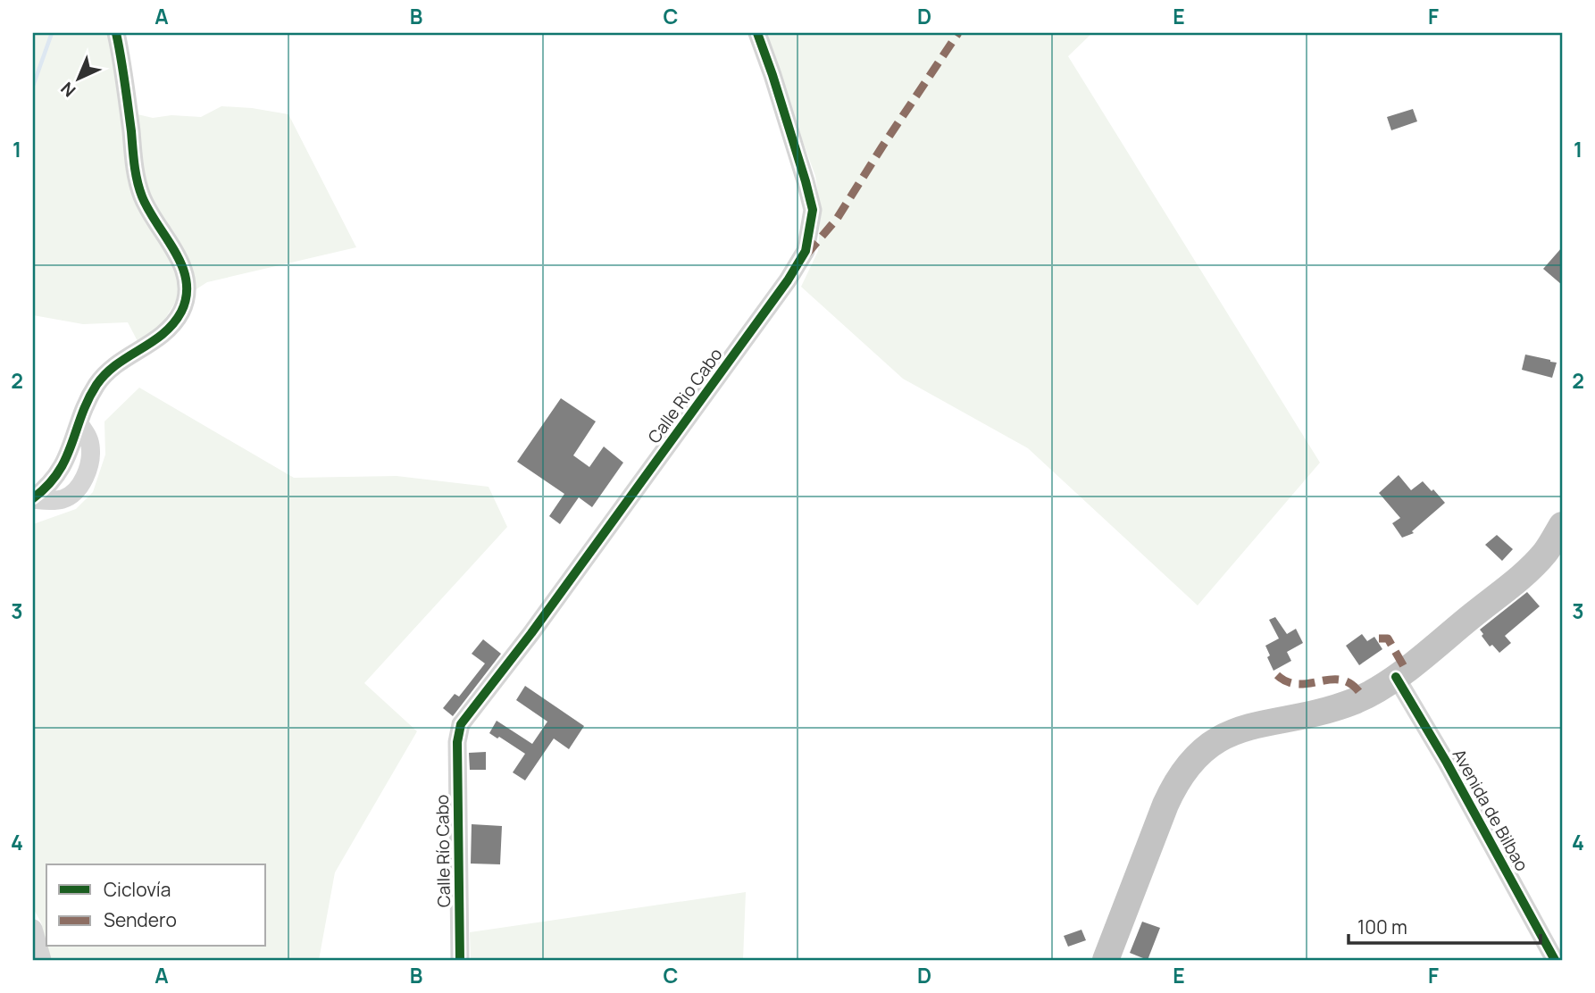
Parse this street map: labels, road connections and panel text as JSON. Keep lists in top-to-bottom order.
{
  "streets": {
    "street": ["Calle Rio Cabo", "Avenida de Bilbao", "Calle Río Cabo"]
  },
  "crossings": [
    ["Calle Rio Cabo", "Calle Río Cabo"]
  ],
  "legend": ["Ciclovía", "Sendero"],
  "scale_bar": "100 m",
  "north": "bottom left",
  "grid": {
    "columns": [
      "A",
      "B",
      "C",
      "D",
      "E",
      "F"
    ],
    "rows": [
      "1",
      "2",
      "3",
      "4"
    ]
  }
}
